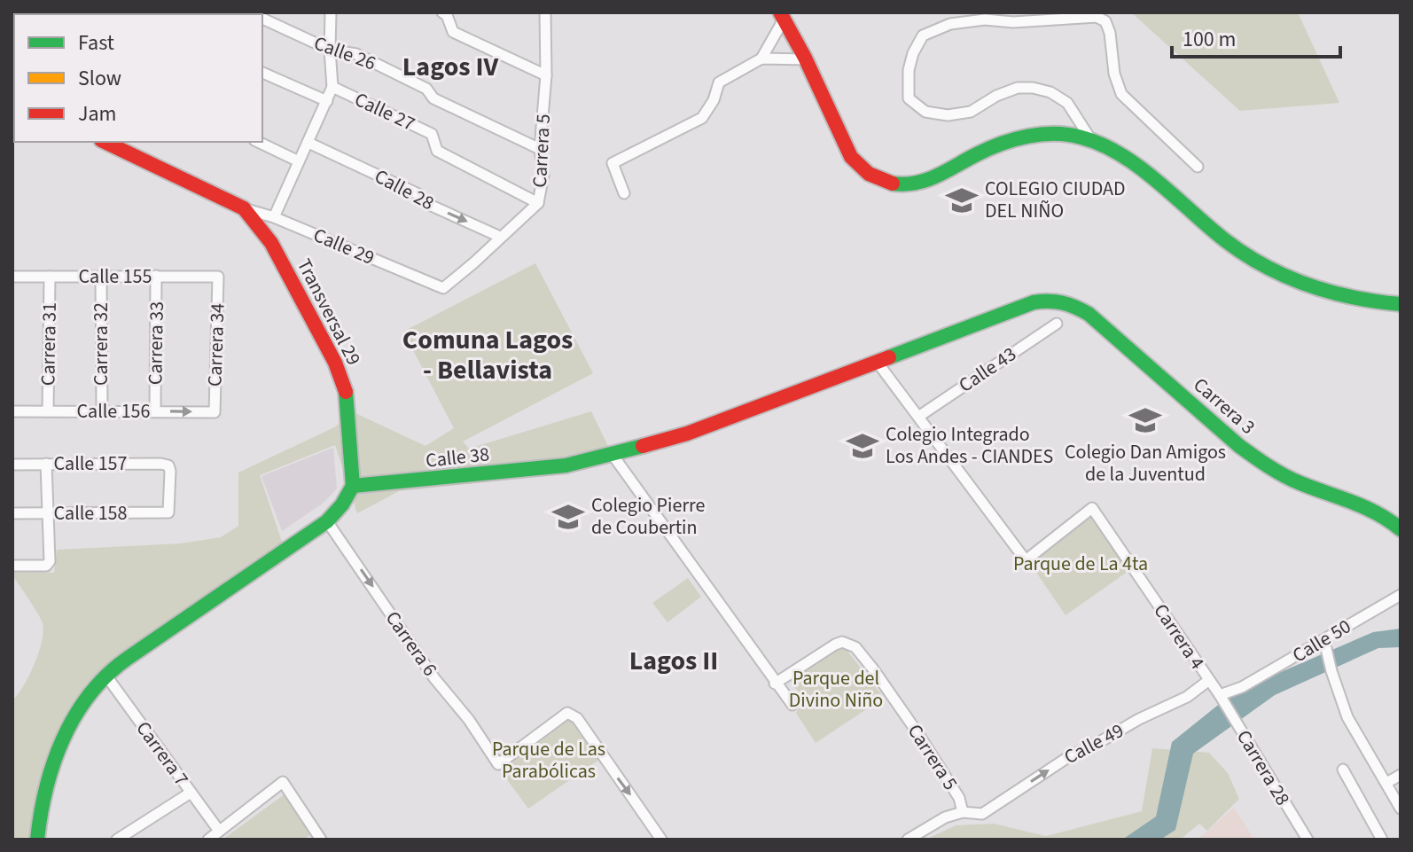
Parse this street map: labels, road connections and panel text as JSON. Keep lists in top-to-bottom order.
{
  "streets": {
    "main road": ["Transversal 29", "Carrera 3", "Calle 38"],
    "street": [
      "Calle 26",
      "Calle 27",
      "Carrera 5",
      "Calle 28",
      "Calle 29",
      "Calle 155",
      "Carrera 33",
      "Carrera 31",
      "Carrera 32",
      "Carrera 34",
      "Calle 43",
      "Calle 156",
      "Calle 157",
      "Calle 158",
      "Carrera 4",
      "Calle 50",
      "Carrera 6",
      "Calle 49",
      "Carrera 7",
      "Carrera 28"
    ]
  },
  "crossings": [
    ["Calle 26", "Carrera 5"],
    ["Calle 27", "Carrera 5"],
    ["Carrera 5", "Calle 28"],
    ["Carrera 5", "Calle 29"],
    ["Carrera 5", "Calle 49"],
    ["Calle 29", "Transversal 29"],
    ["Calle 155", "Carrera 33"],
    ["Calle 155", "Carrera 31"],
    ["Calle 155", "Carrera 32"],
    ["Calle 155", "Carrera 34"],
    ["Transversal 29", "Calle 38"],
    ["Carrera 33", "Calle 156"],
    ["Carrera 31", "Calle 156"],
    ["Carrera 32", "Calle 156"],
    ["Carrera 34", "Calle 156"],
    ["Calle 43", "Carrera 4"],
    ["Carrera 3", "Calle 38"],
    ["Calle 157", "Calle 158"],
    ["Carrera 4", "Calle 50"],
    ["Carrera 4", "Calle 49"],
    ["Carrera 4", "Carrera 28"],
    ["Calle 50", "Carrera 28"]
  ],
  "one_way": ["Calle 28", "Carrera 6", "Calle 49"],
  "districts": ["Lagos IV", "Comuna Lagos - Bellavista", "Lagos II"],
  "parks": ["Parque de La 4ta", "Parque del Divino Niño", "Parque de Las Parabólicas"],
  "places": {
    "school or university": [
      "COLEGIO CIUDAD DEL NIÑO",
      "Colegio Dan Amigos de la Juventud",
      "Colegio Integrado Los Andes - CIANDES",
      "Colegio Pierre de Coubertin"
    ]
  },
  "legend": ["Fast", "Slow", "Jam"],
  "scale_bar": "100 m"
}
